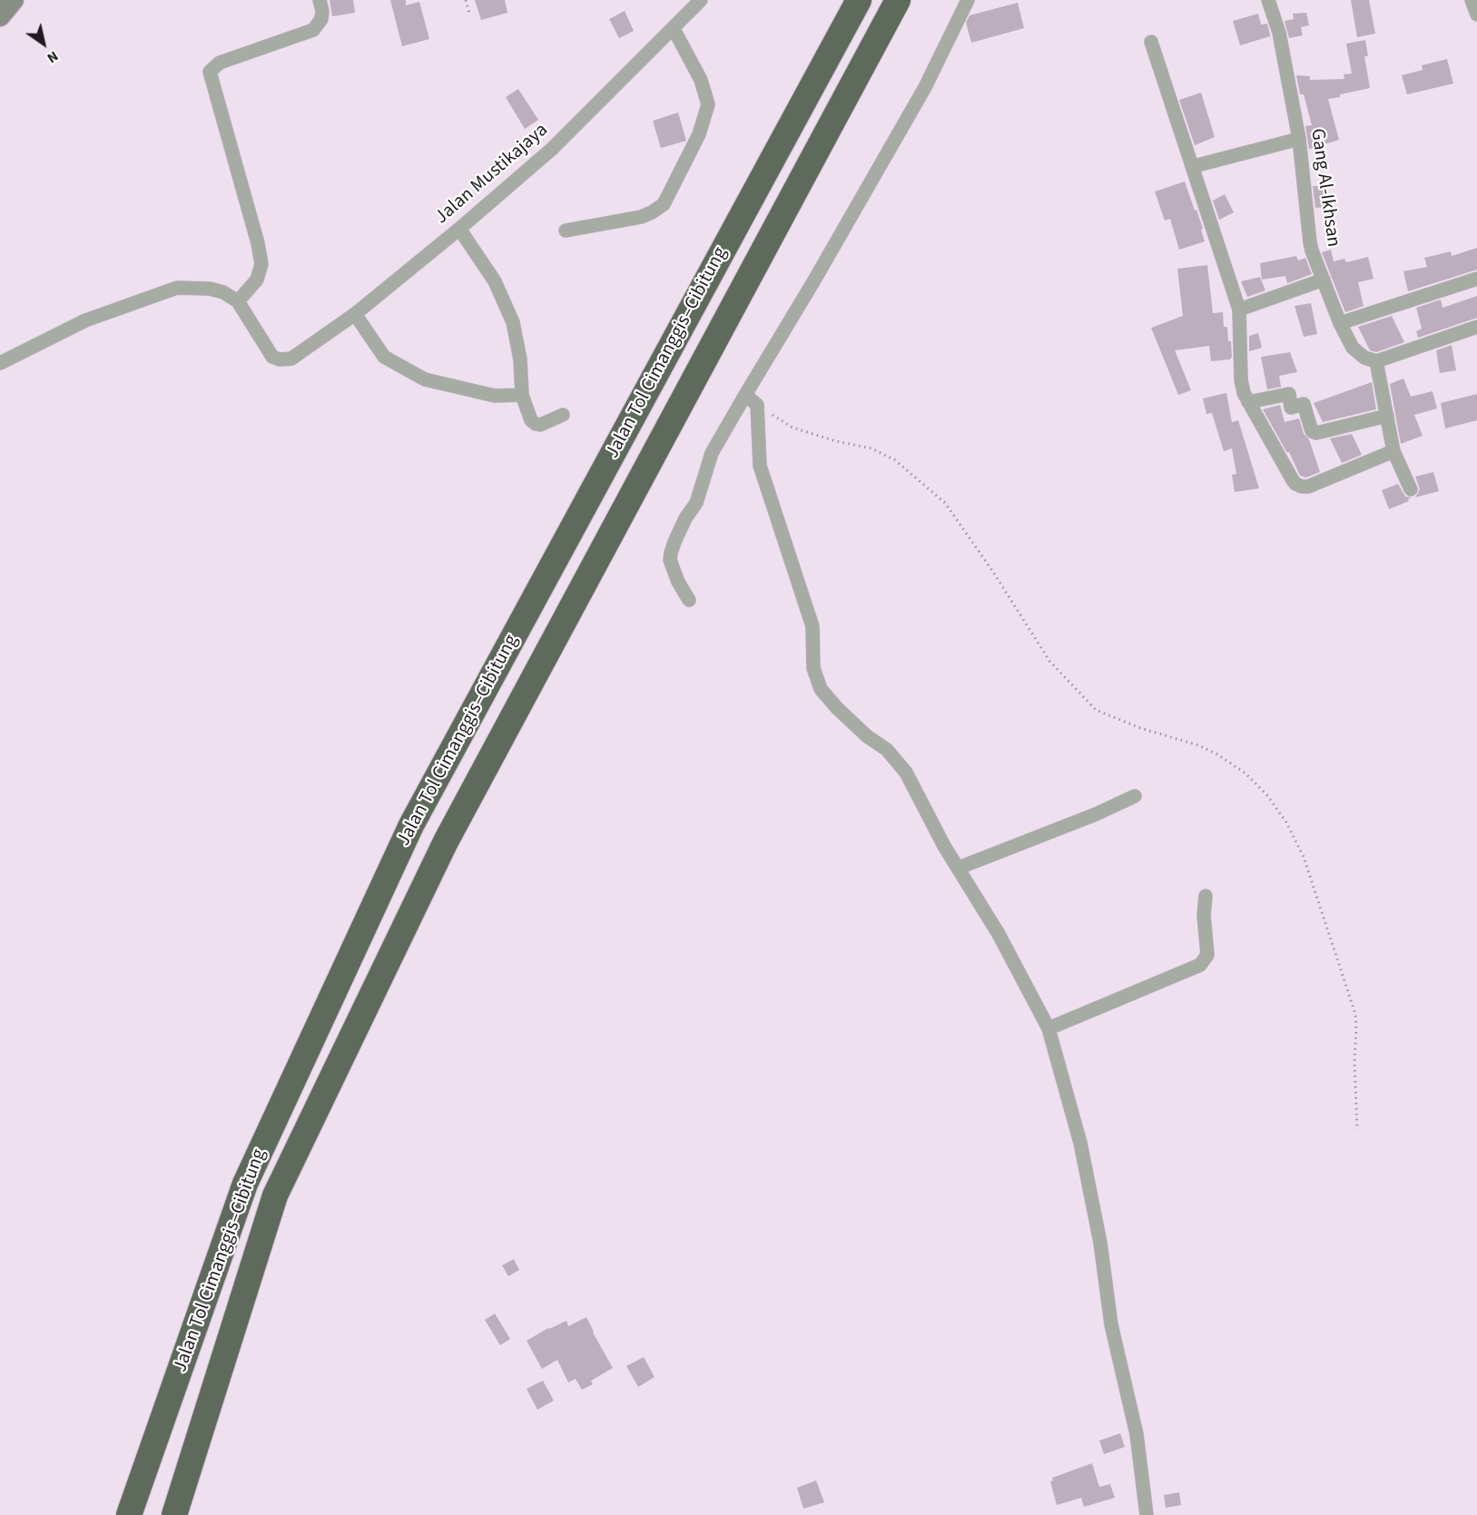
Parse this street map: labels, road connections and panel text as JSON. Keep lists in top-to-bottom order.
{
  "streets": {
    "highway": ["Jalan Tol Cimanggis–Cibitung"],
    "street": ["Jalan Mustikajaya", "Gang Al-Ikhsan"]
  },
  "north": "bottom right"
}
